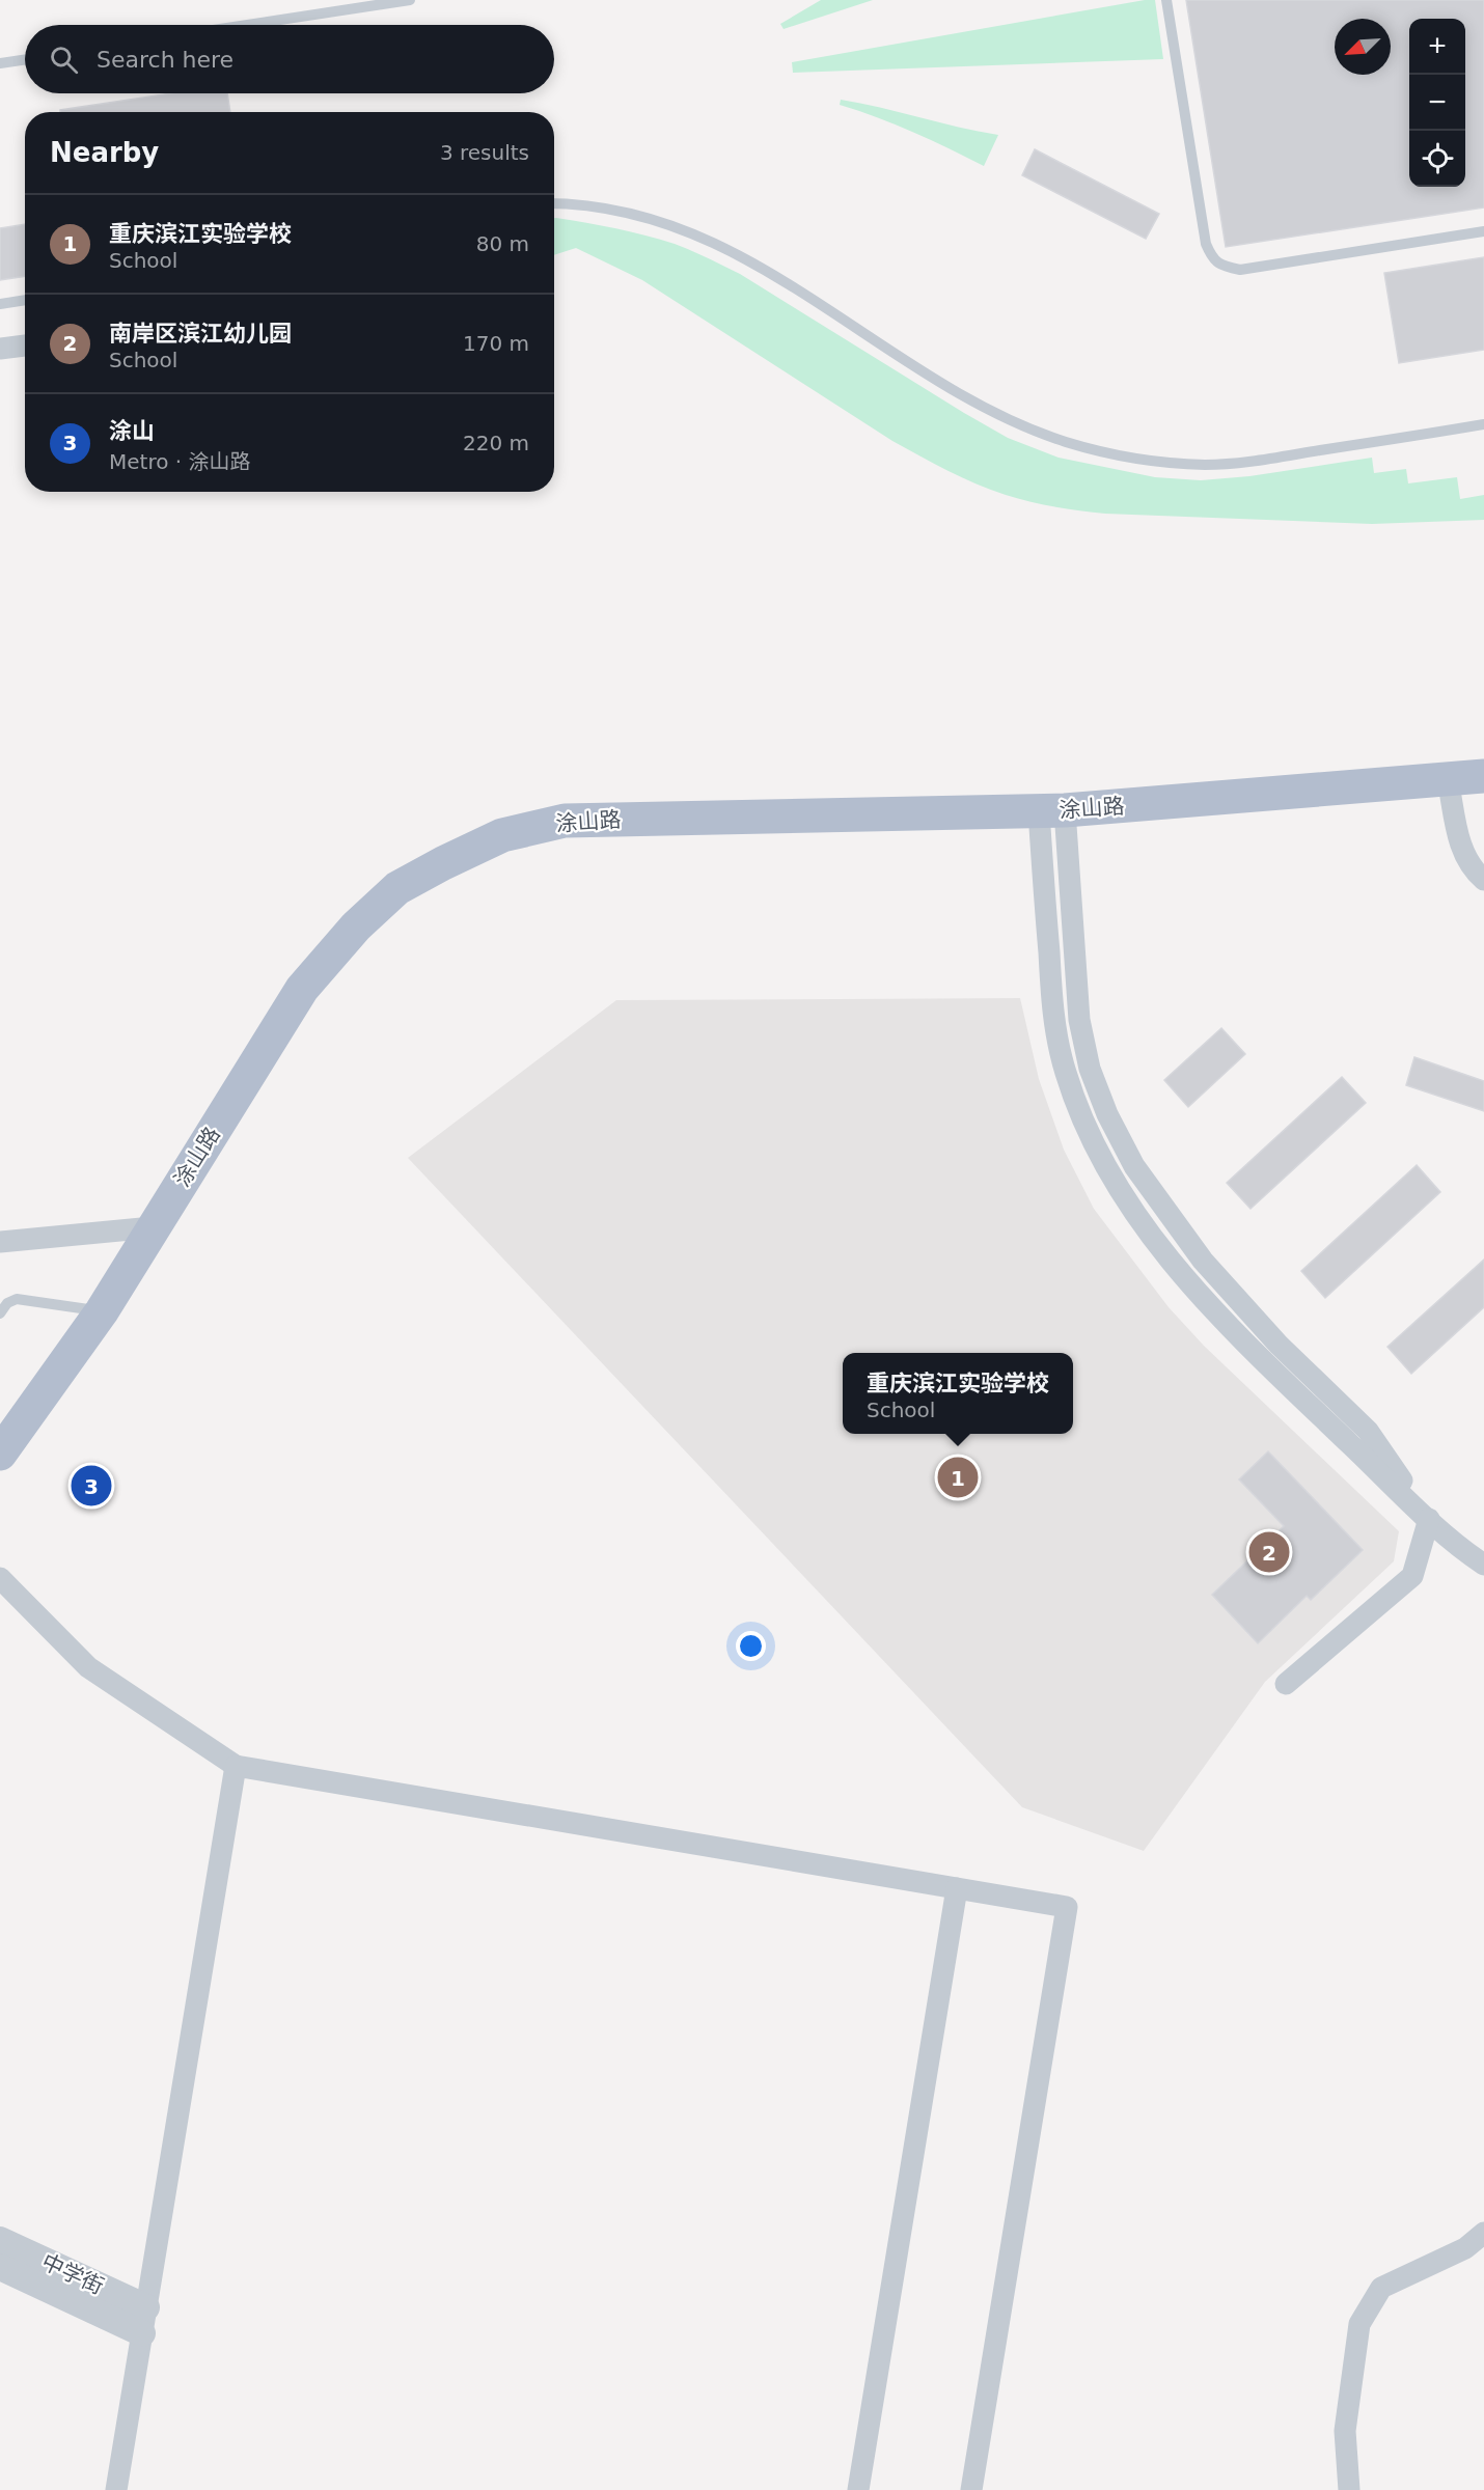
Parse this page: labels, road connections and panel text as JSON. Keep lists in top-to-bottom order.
{
  "streets": {
    "main road": ["涂山路"],
    "street": ["中学街"]
  },
  "north": "bottom left",
  "page": {
    "map_buttons": ["+", "−"],
    "search": "Search here",
    "heading": ["Nearby", "3 results"],
    "list": [
      {
        "mark": "1",
        "name": "重庆滨江实验学校",
        "note": "School",
        "value": "80 m"
      },
      {
        "mark": "2",
        "name": "南岸区滨江幼儿园",
        "note": "School",
        "value": "170 m"
      },
      {
        "mark": "3",
        "name": "涂山",
        "note": "Metro · 涂山路",
        "value": "220 m"
      }
    ],
    "popup": ["重庆滨江实验学校", "School"],
    "pins": ["1", "3", "2"]
  }
}
